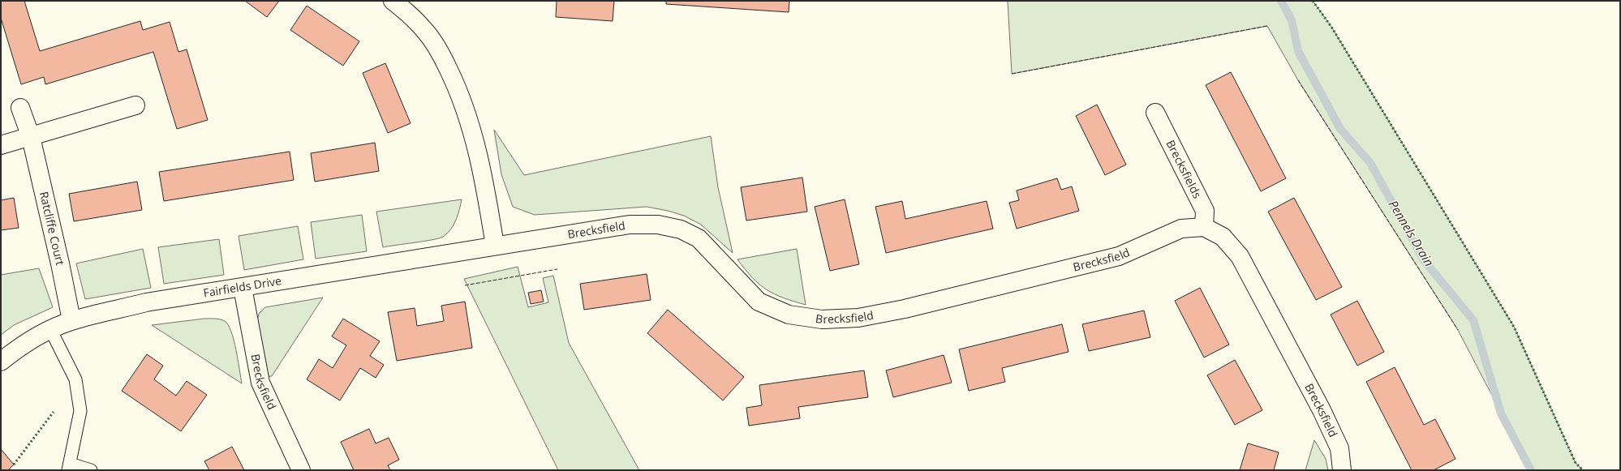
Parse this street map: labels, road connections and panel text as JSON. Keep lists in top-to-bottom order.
{
  "streets": {
    "street": [
      "Brecksfields",
      "Ratcliffe Court",
      "Brecksfield",
      "Fairfields Drive"
    ]
  },
  "crossings": [
    ["Brecksfields", "Brecksfield"],
    ["Ratcliffe Court", "Fairfields Drive"],
    ["Brecksfield", "Fairfields Drive"]
  ],
  "water": ["Pennels Drain"]
}
